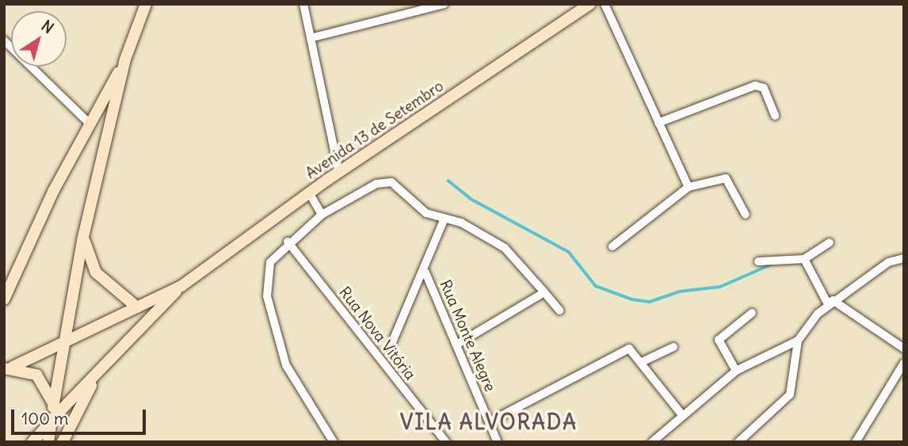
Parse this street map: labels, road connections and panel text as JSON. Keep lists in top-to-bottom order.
{
  "streets": {
    "main road": ["Avenida 13 de Setembro"],
    "street": ["Rua Nova Vitória", "Rua Monte Alegre"]
  },
  "districts": ["VILA ALVORADA"],
  "scale_bar": "100 m",
  "north": "top right"
}
